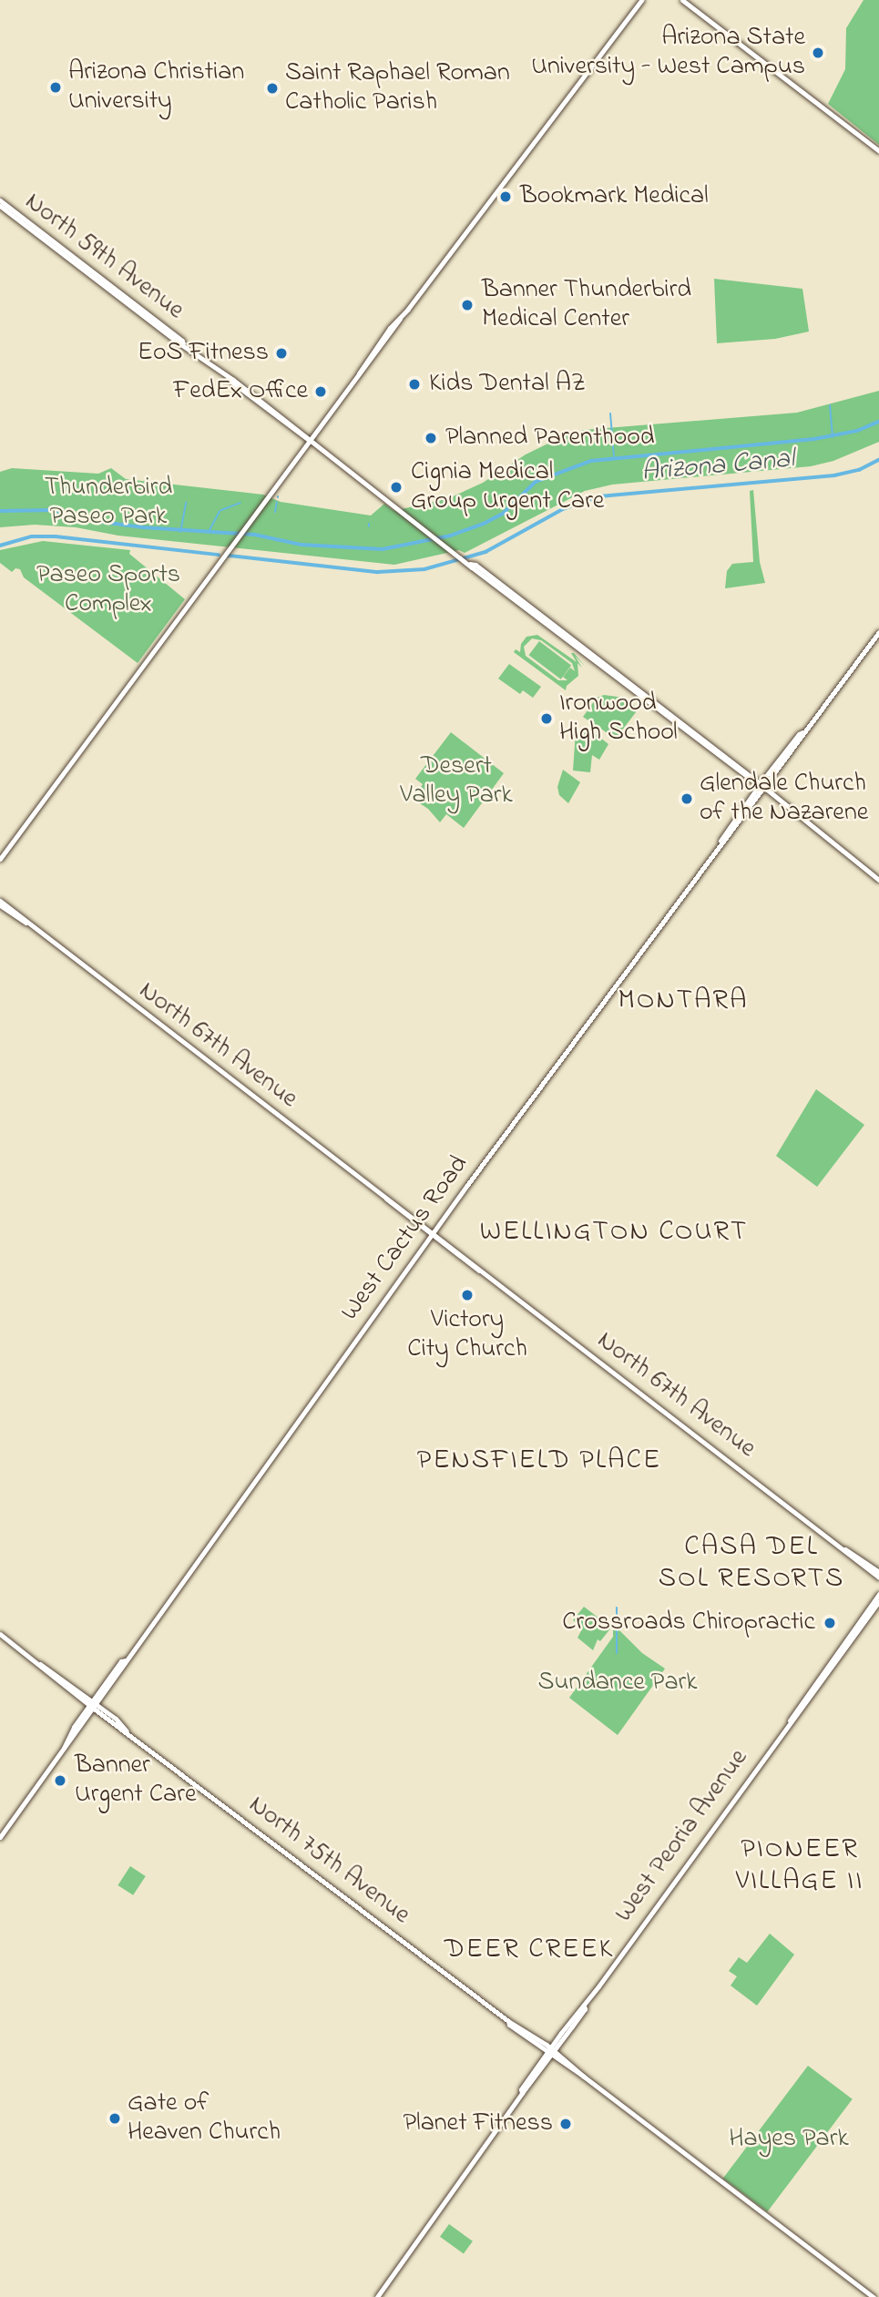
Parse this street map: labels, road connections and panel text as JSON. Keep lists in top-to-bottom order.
{
  "streets": {
    "main road": [
      "North 59th Avenue",
      "North 67th Avenue",
      "West Cactus Road",
      "West Peoria Avenue",
      "North 75th Avenue"
    ]
  },
  "crossings": [
    ["North 59th Avenue", "West Cactus Road"],
    ["North 67th Avenue", "West Cactus Road"],
    ["West Cactus Road", "North 75th Avenue"],
    ["West Peoria Avenue", "North 75th Avenue"]
  ],
  "districts": [
    "MONTARA",
    "WELLINGTON COURT",
    "PENSFIELD PLACE",
    "CASA DEL SOL RESORTS",
    "PIONEER VILLAGE II",
    "DEER CREEK"
  ],
  "water": ["Arizona Canal"],
  "parks": [
    "Thunderbird Paseo Park",
    "Paseo Sports Complex",
    "Desert Valley Park",
    "Sundance Park",
    "Hayes Park"
  ],
  "places": [
    "Arizona State University - West Campus",
    "Arizona Christian University",
    "Saint Raphael Roman Catholic Parish",
    "Bookmark Medical",
    "Banner Thunderbird Medical Center",
    "EoS Fitness",
    "Kids Dental AZ",
    "FedEx Office",
    "Planned Parenthood",
    "Cignia Medical Group Urgent Care",
    "Ironwood High School",
    "Glendale Church of the Nazarene",
    "Victory City Church",
    "Crossroads Chiropractic",
    "Banner Urgent Care",
    "Gate of Heaven Church",
    "Planet Fitness"
  ]
}
